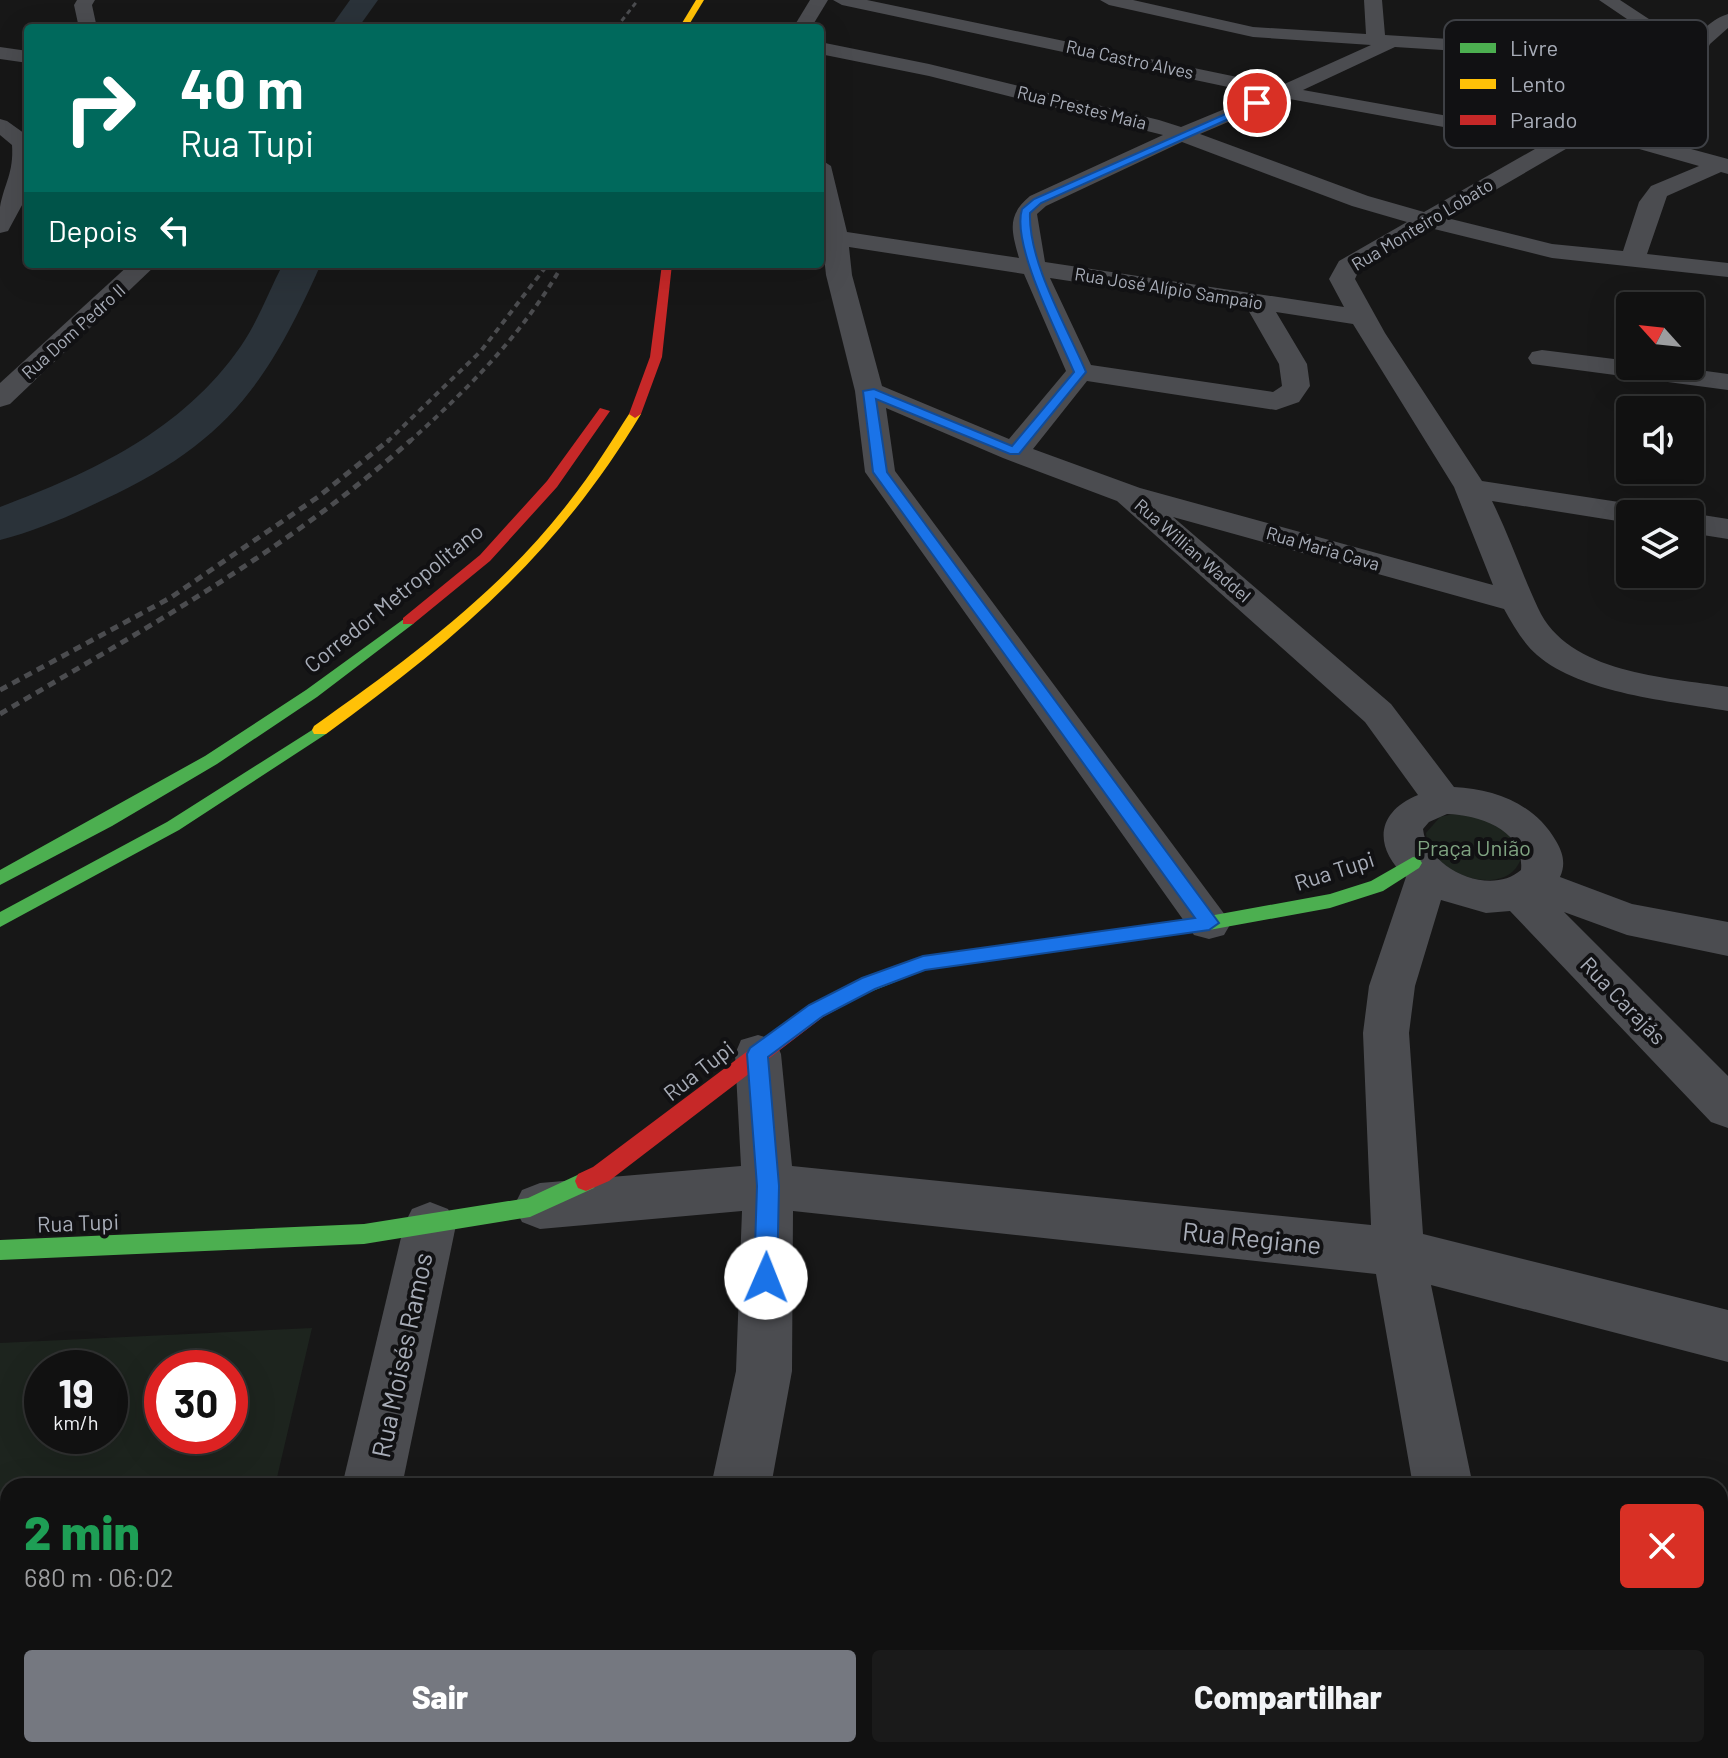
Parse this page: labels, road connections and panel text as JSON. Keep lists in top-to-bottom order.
{
  "streets": {
    "main road": ["Corredor Metropolitano", "Rua Tupi"],
    "street": [
      "Rua Castro Alves",
      "Rua Prestes Maia",
      "Rua Monteiro Lobato",
      "Rua José Alípio Sampaio",
      "Rua Dom Pedro II",
      "Rua Maria Cava",
      "Rua Willian Waddel",
      "Rua Carajás",
      "Rua Regiane",
      "Rua Moisés Ramos"
    ]
  },
  "crossings": [
    ["Rua Prestes Maia", "Rua Monteiro Lobato"],
    ["Rua Monteiro Lobato", "Rua José Alípio Sampaio"],
    ["Rua Monteiro Lobato", "Rua Maria Cava"],
    ["Rua Maria Cava", "Rua Willian Waddel"],
    ["Rua Willian Waddel", "Rua Tupi"],
    ["Rua Willian Waddel", "Rua Carajás"],
    ["Rua Tupi", "Rua Carajás"],
    ["Rua Tupi", "Rua Regiane"],
    ["Rua Tupi", "Rua Moisés Ramos"]
  ],
  "parks": ["Praça União"],
  "legend": ["Livre", "Lento", "Parado"],
  "north": "top left",
  "page": {
    "turn": ["40 m", "Rua Tupi"],
    "then": "Depois",
    "speed": "19 km/h",
    "limit": "30",
    "heading": ["2 min", "680 m · 06:02"],
    "buttons": ["Sair", "Compartilhar"]
  }
}
